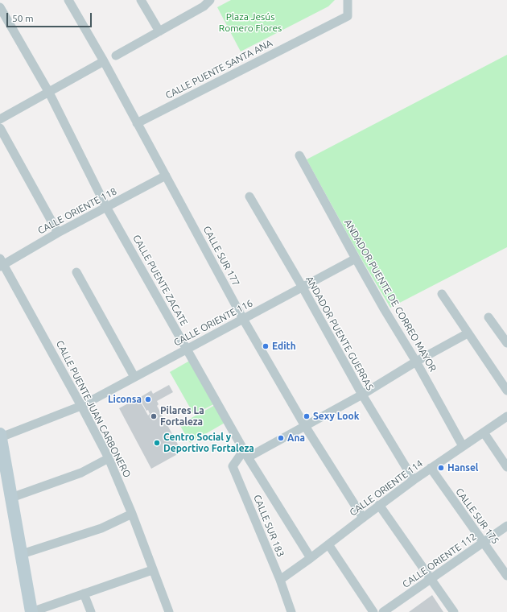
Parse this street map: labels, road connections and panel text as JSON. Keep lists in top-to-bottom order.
{
  "streets": {
    "street": [
      "CALLE PUENTE SANTA ANA",
      "CALLE ORIENTE 118",
      "CALLE SUR 177",
      "CALLE PUENTE ZACATE",
      "ANDADOR PUENTE DE CORREO MAYOR",
      "CALLE ORIENTE 116",
      "ANDADOR PUENTE GUERRAS",
      "CALLE PUENTE JUAN CARBONERO",
      "CALLE ORIENTE 114",
      "CALLE SUR 175",
      "CALLE SUR 183",
      "CALLE ORIENTE 112"
    ]
  },
  "crossings": [
    ["CALLE PUENTE SANTA ANA", "CALLE SUR 177"],
    ["CALLE ORIENTE 118", "CALLE SUR 177"],
    ["CALLE ORIENTE 118", "CALLE PUENTE ZACATE"],
    ["CALLE ORIENTE 118", "CALLE PUENTE JUAN CARBONERO"],
    ["CALLE SUR 177", "CALLE ORIENTE 116"],
    ["CALLE SUR 177", "CALLE ORIENTE 114"],
    ["CALLE PUENTE ZACATE", "CALLE ORIENTE 116"],
    ["CALLE PUENTE ZACATE", "CALLE ORIENTE 114"],
    ["CALLE PUENTE ZACATE", "CALLE SUR 183"],
    ["ANDADOR PUENTE DE CORREO MAYOR", "CALLE ORIENTE 116"],
    ["ANDADOR PUENTE DE CORREO MAYOR", "CALLE ORIENTE 114"],
    ["CALLE ORIENTE 116", "ANDADOR PUENTE GUERRAS"],
    ["CALLE ORIENTE 116", "CALLE PUENTE JUAN CARBONERO"],
    ["ANDADOR PUENTE GUERRAS", "CALLE ORIENTE 114"],
    ["CALLE ORIENTE 114", "CALLE SUR 175"],
    ["CALLE ORIENTE 114", "CALLE SUR 183"],
    ["CALLE SUR 175", "CALLE ORIENTE 112"]
  ],
  "parks": ["Plaza Jesús Romero Flores"],
  "places": [
    "Edith",
    "Liconsa",
    "Pilares La Fortaleza",
    "Sexy Look",
    "Ana",
    "Centro Social y Deportivo Fortaleza",
    "Hansel"
  ],
  "scale_bar": "50 m"
}
